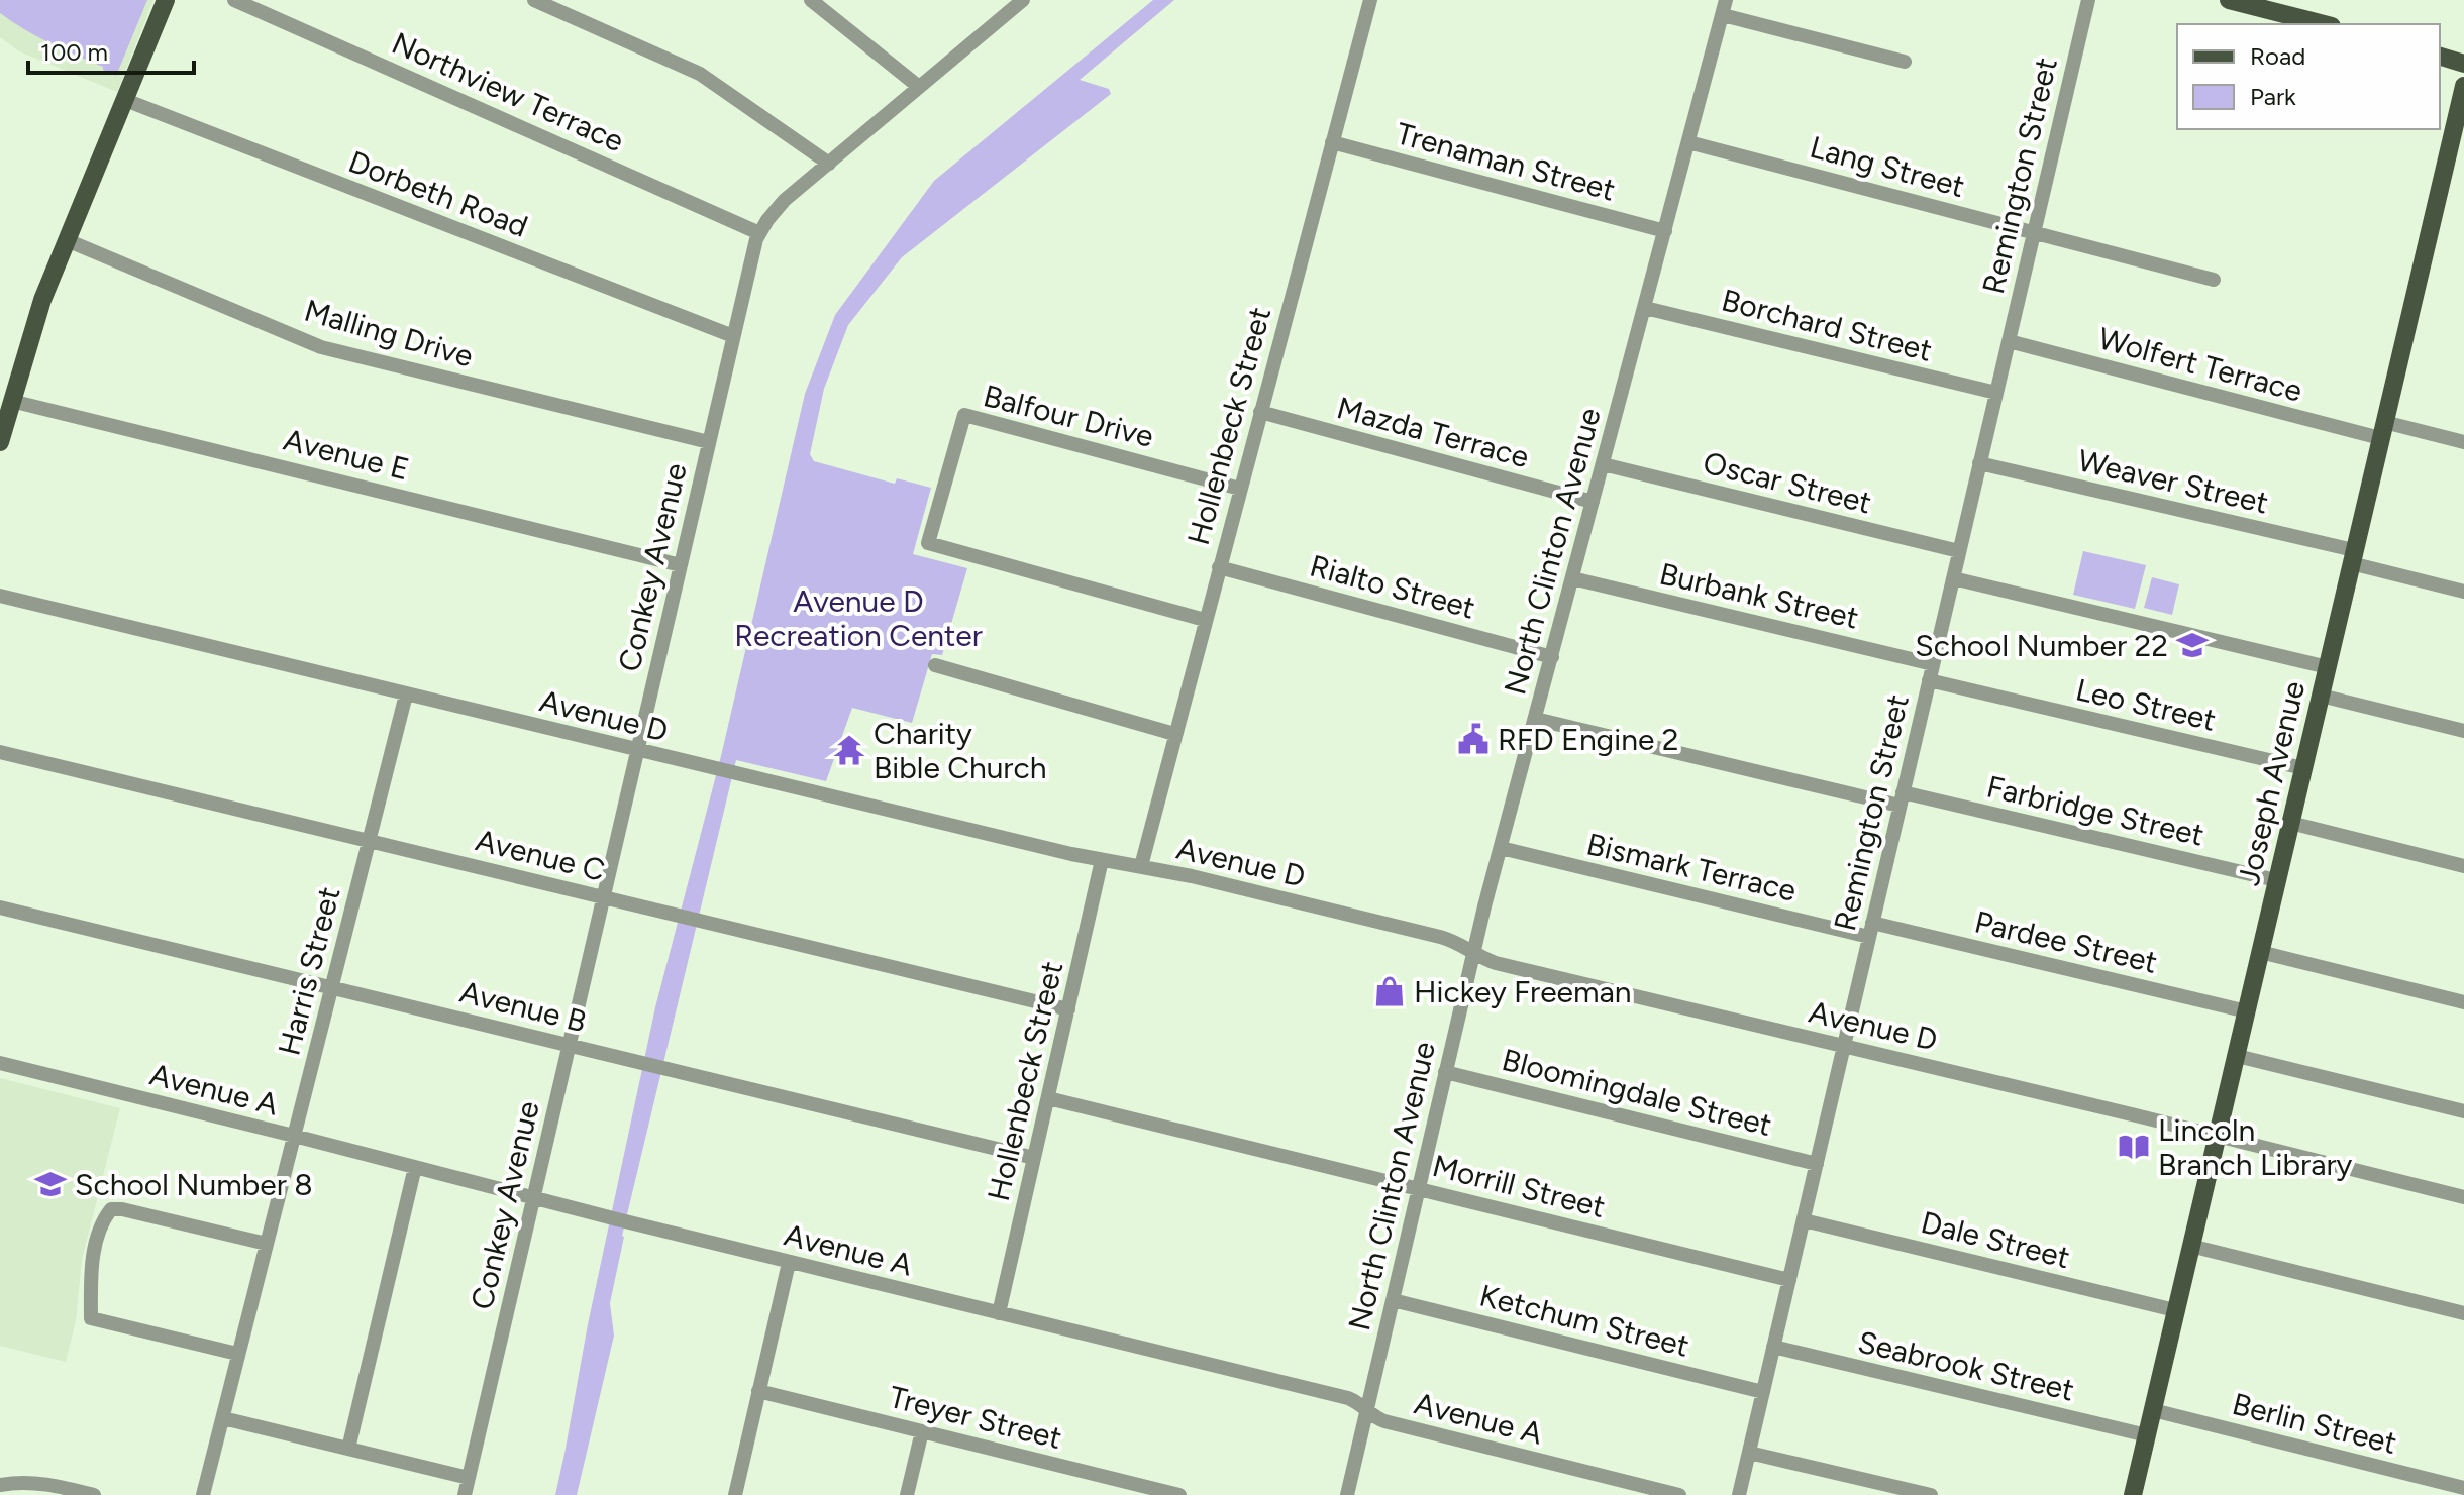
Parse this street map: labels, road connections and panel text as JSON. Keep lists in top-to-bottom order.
{
  "streets": {
    "main road": ["Joseph Avenue"],
    "street": [
      "Northview Terrace",
      "Trenaman Street",
      "Lang Street",
      "Remington Street",
      "Dorbeth Road",
      "Borchard Street",
      "Malling Drive",
      "Wolfert Terrace",
      "Balfour Drive",
      "Hollenbeck Street",
      "Mazda Terrace",
      "Avenue E",
      "Weaver Street",
      "Oscar Street",
      "North Clinton Avenue",
      "Conkey Avenue",
      "Rialto Street",
      "Burbank Street",
      "Leo Street",
      "Avenue D",
      "Farbridge Street",
      "Avenue C",
      "Bismark Terrace",
      "Pardee Street",
      "Harris Street",
      "Avenue B",
      "Avenue A",
      "Bloomingdale Street",
      "Morrill Street",
      "Dale Street",
      "Ketchum Street",
      "Seabrook Street",
      "Treyer Street",
      "Berlin Street"
    ]
  },
  "crossings": [
    ["Northview Terrace", "Conkey Avenue"],
    ["Trenaman Street", "Hollenbeck Street"],
    ["Trenaman Street", "North Clinton Avenue"],
    ["Lang Street", "Remington Street"],
    ["Lang Street", "North Clinton Avenue"],
    ["Remington Street", "Borchard Street"],
    ["Remington Street", "Wolfert Terrace"],
    ["Remington Street", "Weaver Street"],
    ["Remington Street", "Oscar Street"],
    ["Remington Street", "Burbank Street"],
    ["Remington Street", "Leo Street"],
    ["Remington Street", "Avenue D"],
    ["Remington Street", "Farbridge Street"],
    ["Remington Street", "Bismark Terrace"],
    ["Remington Street", "Pardee Street"],
    ["Remington Street", "Bloomingdale Street"],
    ["Remington Street", "Morrill Street"],
    ["Remington Street", "Dale Street"],
    ["Remington Street", "Ketchum Street"],
    ["Remington Street", "Seabrook Street"],
    ["Dorbeth Road", "Conkey Avenue"],
    ["Borchard Street", "North Clinton Avenue"],
    ["Malling Drive", "Conkey Avenue"],
    ["Wolfert Terrace", "Joseph Avenue"],
    ["Balfour Drive", "Hollenbeck Street"],
    ["Hollenbeck Street", "Mazda Terrace"],
    ["Hollenbeck Street", "Rialto Street"],
    ["Hollenbeck Street", "Avenue D"],
    ["Hollenbeck Street", "Avenue C"],
    ["Hollenbeck Street", "Avenue B"],
    ["Hollenbeck Street", "Avenue A"],
    ["Hollenbeck Street", "Morrill Street"],
    ["Mazda Terrace", "North Clinton Avenue"],
    ["Avenue E", "Conkey Avenue"],
    ["Weaver Street", "Joseph Avenue"],
    ["Oscar Street", "North Clinton Avenue"],
    ["North Clinton Avenue", "Rialto Street"],
    ["North Clinton Avenue", "Burbank Street"],
    ["North Clinton Avenue", "Avenue D"],
    ["North Clinton Avenue", "Farbridge Street"],
    ["North Clinton Avenue", "Bismark Terrace"],
    ["North Clinton Avenue", "Avenue A"],
    ["North Clinton Avenue", "Bloomingdale Street"],
    ["North Clinton Avenue", "Morrill Street"],
    ["North Clinton Avenue", "Ketchum Street"],
    ["Conkey Avenue", "Avenue D"],
    ["Conkey Avenue", "Avenue C"],
    ["Conkey Avenue", "Avenue B"],
    ["Conkey Avenue", "Avenue A"],
    ["Leo Street", "Joseph Avenue"],
    ["Avenue D", "Joseph Avenue"],
    ["Avenue D", "Harris Street"],
    ["Joseph Avenue", "Farbridge Street"],
    ["Joseph Avenue", "Pardee Street"],
    ["Joseph Avenue", "Dale Street"],
    ["Joseph Avenue", "Seabrook Street"],
    ["Joseph Avenue", "Berlin Street"],
    ["Avenue C", "Harris Street"],
    ["Bismark Terrace", "Pardee Street"],
    ["Harris Street", "Avenue B"],
    ["Harris Street", "Avenue A"]
  ],
  "parks": ["Avenue D Recreation Center"],
  "places": {
    "school or university": ["School Number 22", "School Number 8"],
    "public building": ["RFD Engine 2"],
    "temple": ["Charity Bible Church"],
    "shop": ["Hickey Freeman"],
    "library": ["Lincoln Branch Library"]
  },
  "legend": ["Road", "Park"],
  "scale_bar": "100 m"
}
